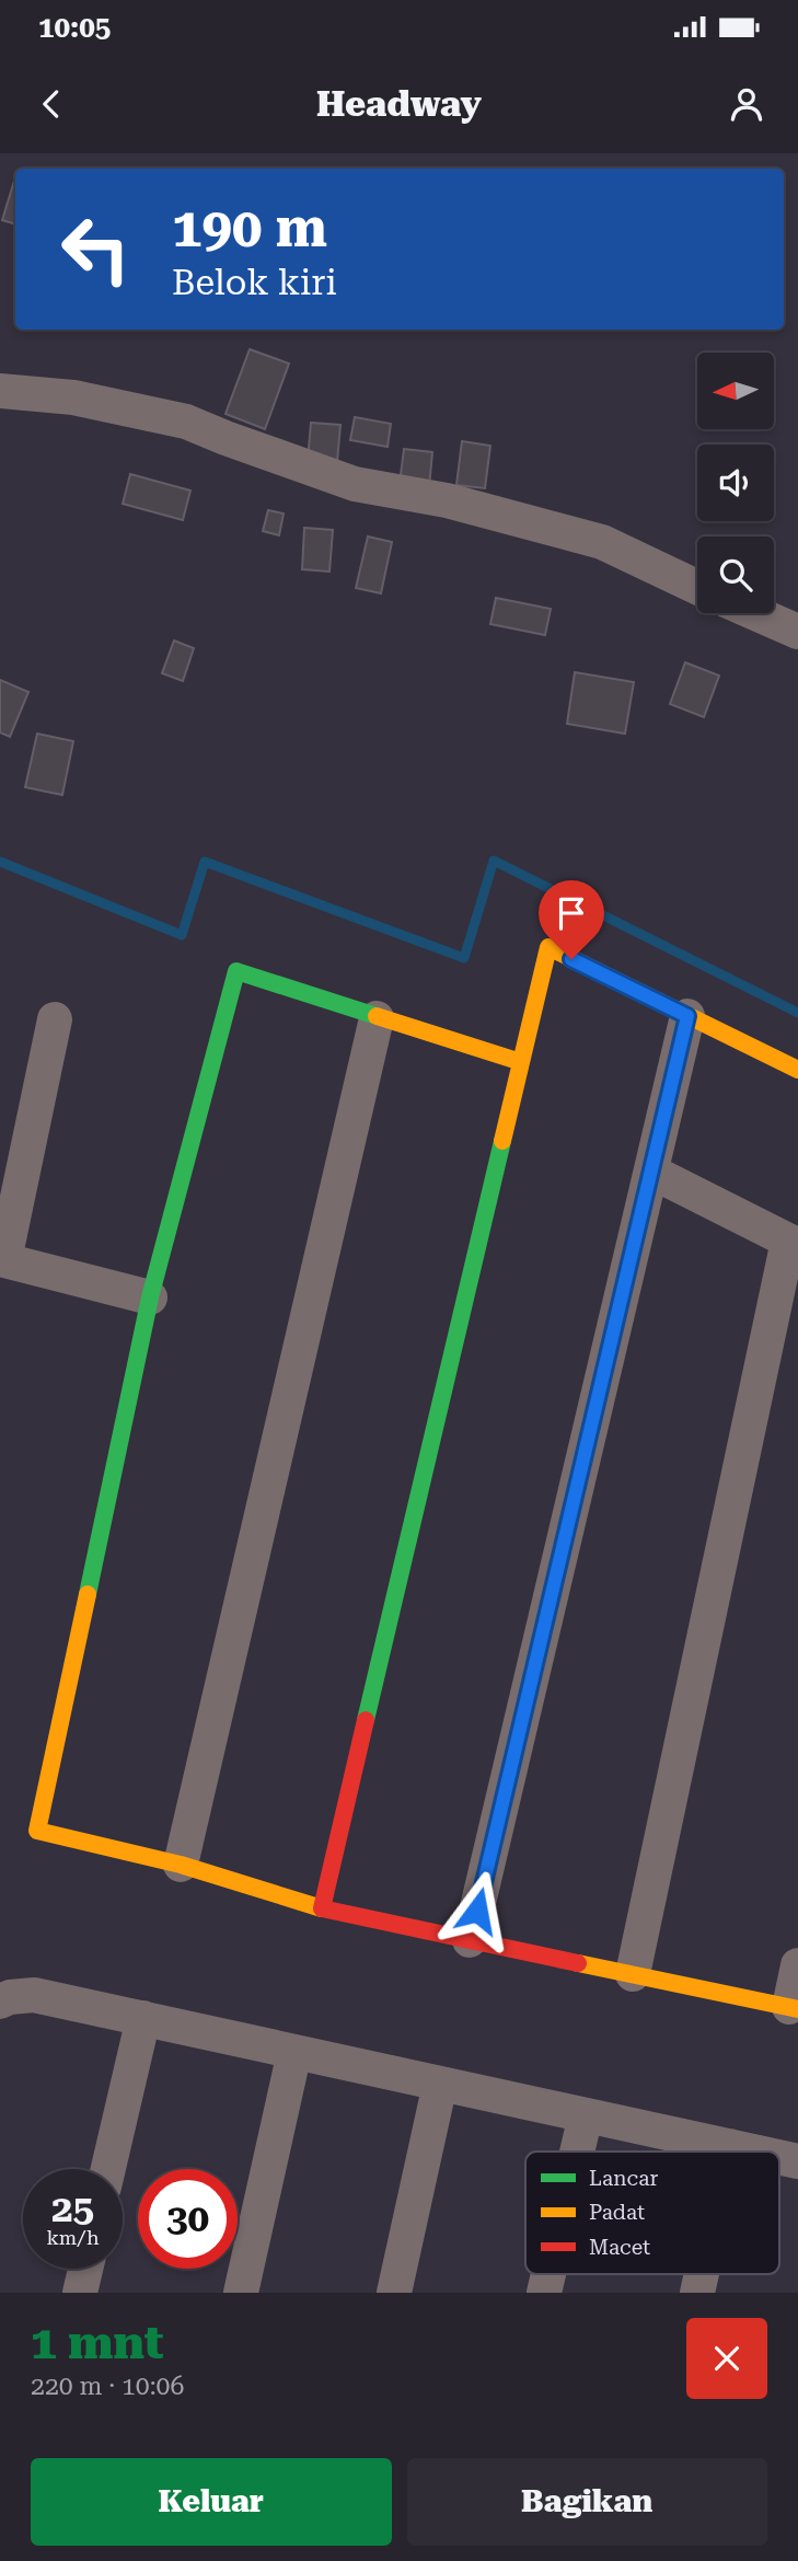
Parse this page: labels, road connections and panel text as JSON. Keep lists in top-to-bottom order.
{
  "legend": ["Lancar", "Padat", "Macet"],
  "north": "left",
  "page": {
    "status": "10:05",
    "header": "Headway",
    "turn": ["190 m", "Belok kiri"],
    "speed": "25 km/h",
    "limit": "30",
    "heading": ["1 mnt", "220 m · 10:06"],
    "buttons": ["Keluar", "Bagikan"]
  }
}
